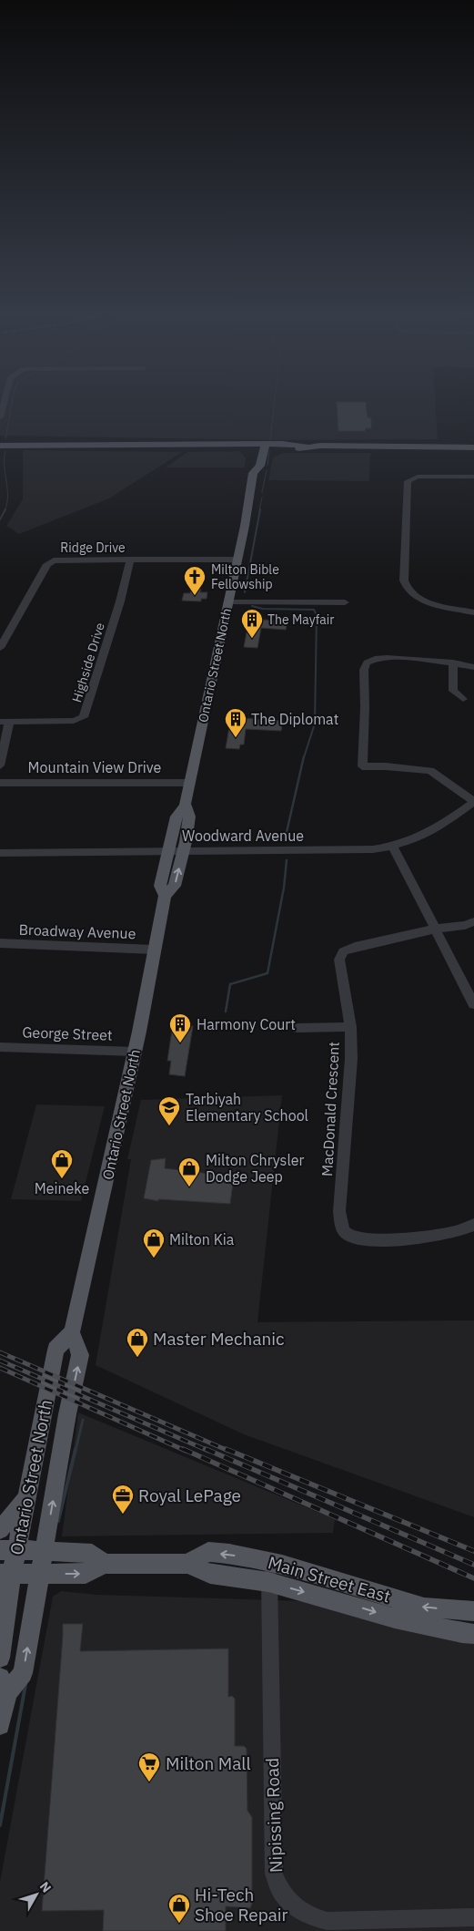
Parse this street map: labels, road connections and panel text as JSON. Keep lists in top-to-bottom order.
{
  "streets": {
    "main road": ["Ontario Street North", "Main Street East"],
    "street": [
      "Ridge Drive",
      "Highside Drive",
      "Mountain View Drive",
      "Woodward Avenue",
      "Broadway Avenue",
      "George Street",
      "MacDonald Crescent",
      "Nipissing Road"
    ]
  },
  "crossings": [
    ["Ridge Drive", "Highside Drive"],
    ["Ridge Drive", "Ontario Street North"],
    ["Ontario Street North", "Mountain View Drive"],
    ["Ontario Street North", "Woodward Avenue"],
    ["Ontario Street North", "Broadway Avenue"],
    ["Ontario Street North", "George Street"],
    ["Ontario Street North", "Main Street East"],
    ["Main Street East", "Nipissing Road"]
  ],
  "places": {
    "church": ["Milton Bible Fellowship"],
    "building": ["The Mayfair", "The Diplomat", "Harmony Court"],
    "school or university": ["Tarbiyah Elementary School"],
    "shop": [
      "Meineke",
      "Milton Chrysler Dodge Jeep",
      "Milton Kia",
      "Master Mechanic",
      "Hi-Tech Shoe Repair"
    ],
    "office": ["Royal LePage"],
    "supermarket": ["Milton Mall"]
  },
  "north": "top right"
}
